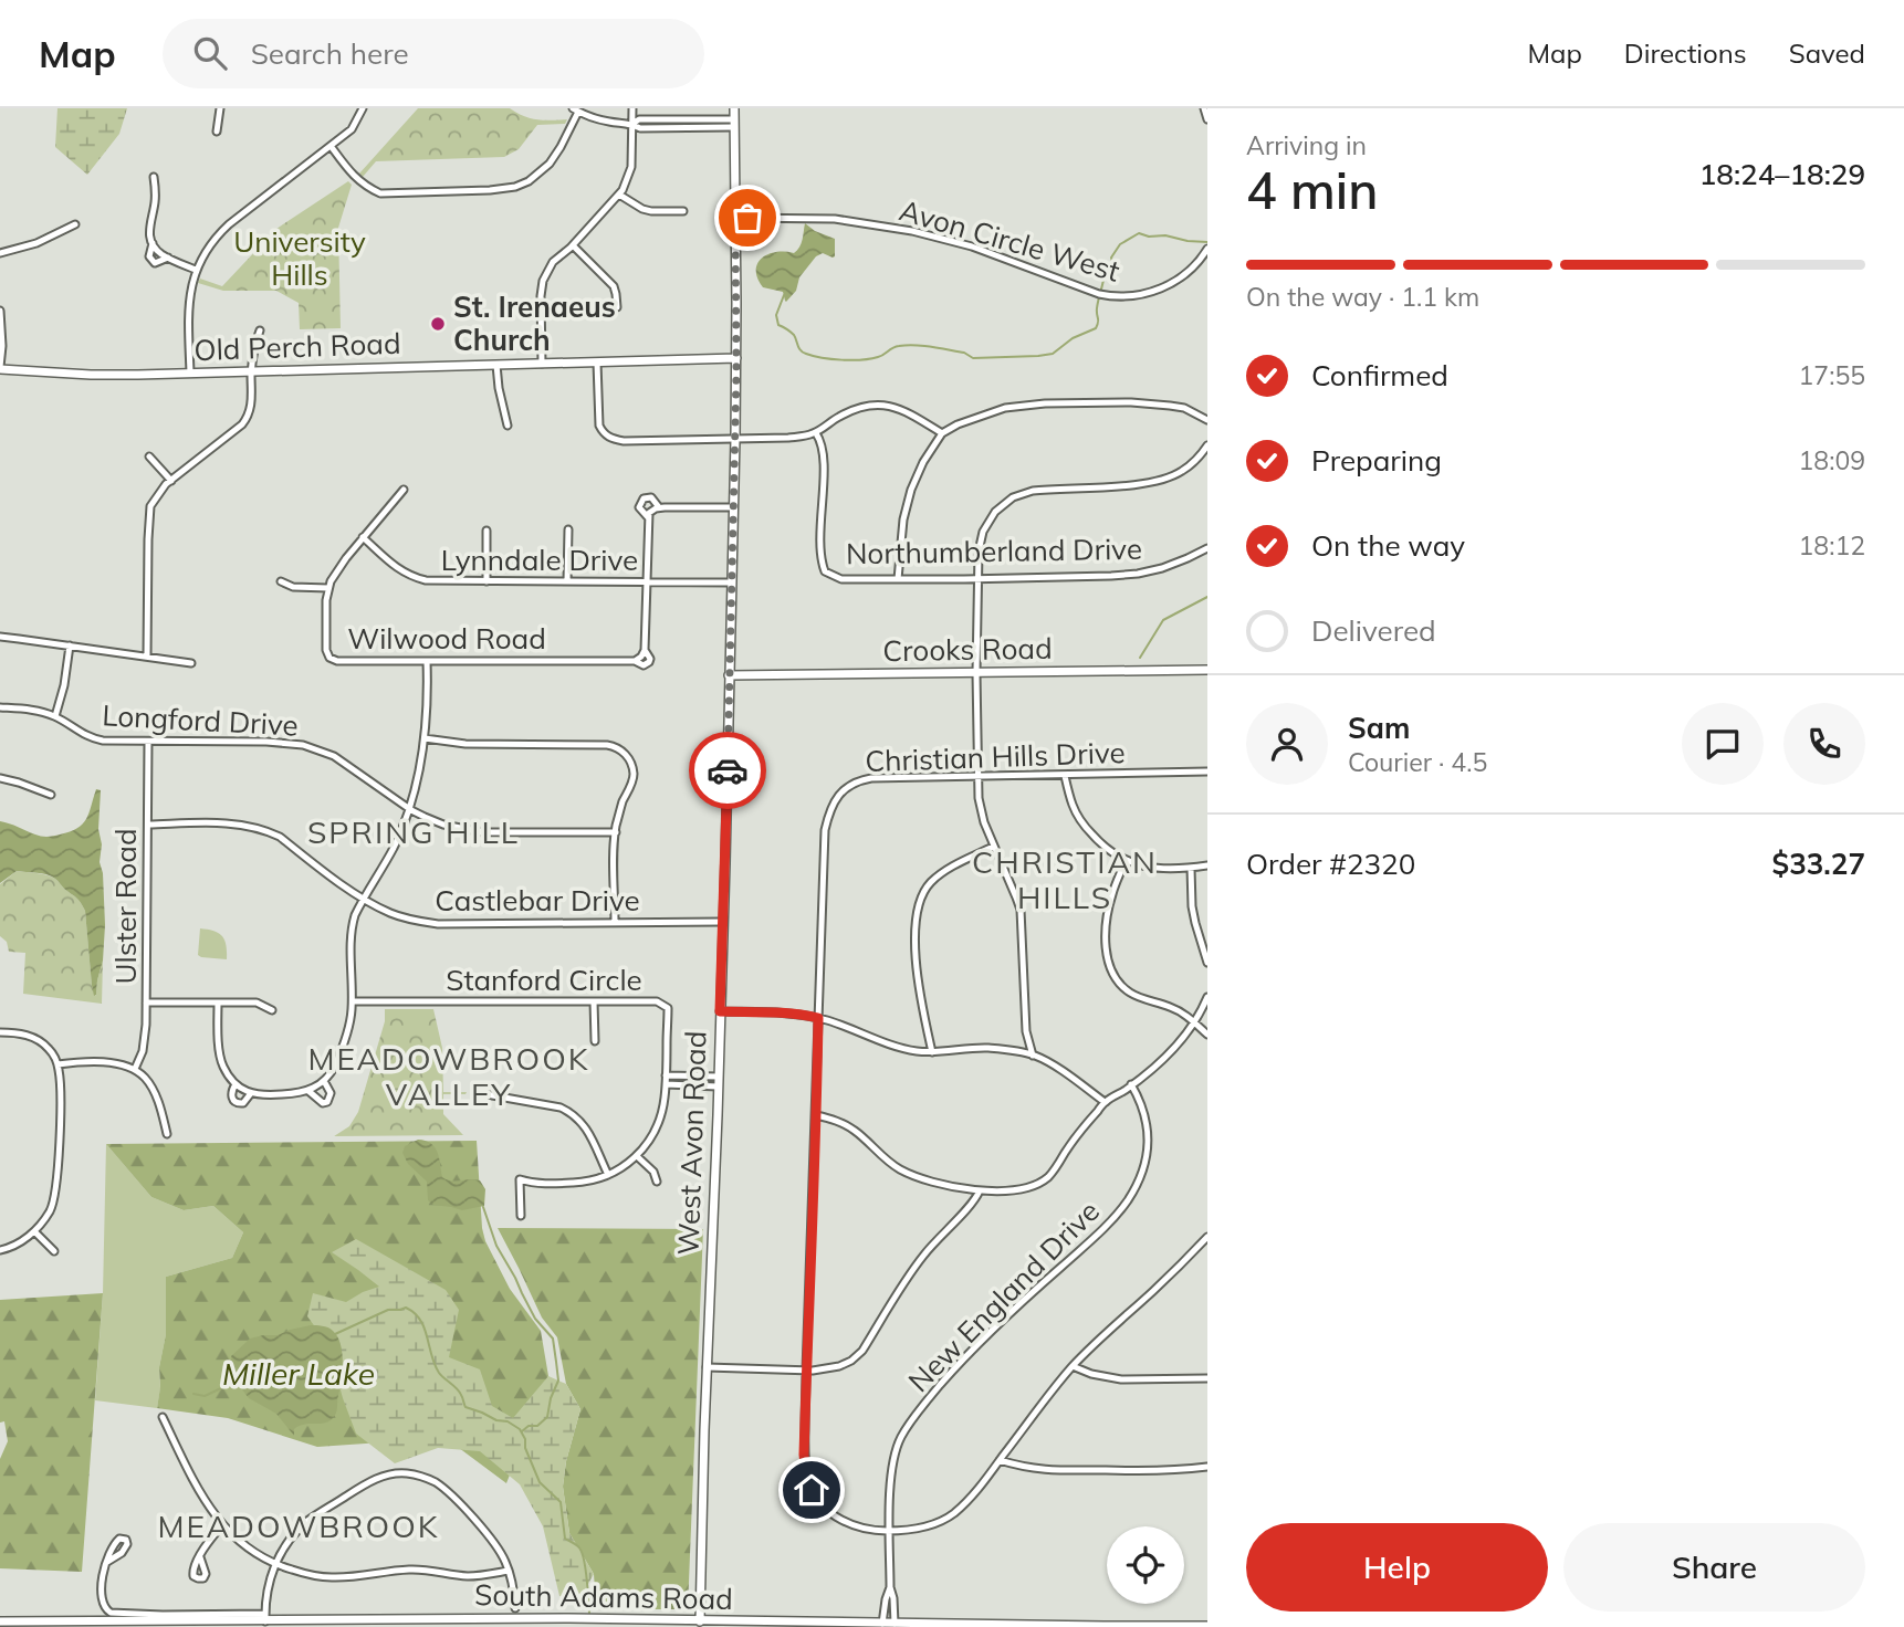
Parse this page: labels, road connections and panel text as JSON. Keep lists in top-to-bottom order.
{
  "streets": {
    "street": [
      "Avon Circle West",
      "Old Perch Road",
      "Northumberland Drive",
      "Lynndale Drive",
      "Wilwood Road",
      "Crooks Road",
      "Longford Drive",
      "Christian Hills Drive",
      "Castlebar Drive",
      "Ulster Road",
      "Stanford Circle",
      "West Avon Road",
      "New England Drive",
      "South Adams Road"
    ]
  },
  "crossings": [
    ["Avon Circle West", "West Avon Road"],
    ["Old Perch Road", "West Avon Road"],
    ["Lynndale Drive", "Wilwood Road"],
    ["Lynndale Drive", "West Avon Road"],
    ["Wilwood Road", "West Avon Road"],
    ["Crooks Road", "West Avon Road"],
    ["Longford Drive", "Ulster Road"],
    ["Christian Hills Drive", "New England Drive"],
    ["Castlebar Drive", "Ulster Road"],
    ["Castlebar Drive", "West Avon Road"],
    ["West Avon Road", "South Adams Road"],
    ["New England Drive", "South Adams Road"]
  ],
  "districts": [
    "SPRING HILL",
    "CHRISTIAN HILLS",
    "MEADOWBROOK VALLEY",
    "MEADOWBROOK"
  ],
  "water": ["Miller Lake"],
  "parks": ["University Hills"],
  "places": ["St. Irenaeus Church"],
  "page": {
    "header": "Map",
    "search": "Search here",
    "nav": ["Map", "Directions", "Saved"],
    "heading": ["4 min", "Arriving in", "18:24–18:29"],
    "panel": [
      "Sam",
      "Courier · 4.5",
      "Order #2320",
      "$33.27"
    ],
    "bar": "On the way · 1.1 km",
    "list": [
      ["Confirmed", "17:55"],
      ["Preparing", "18:09"],
      ["On the way", "18:12"],
      "Delivered"
    ],
    "buttons": ["Help", "Share"]
  }
}
